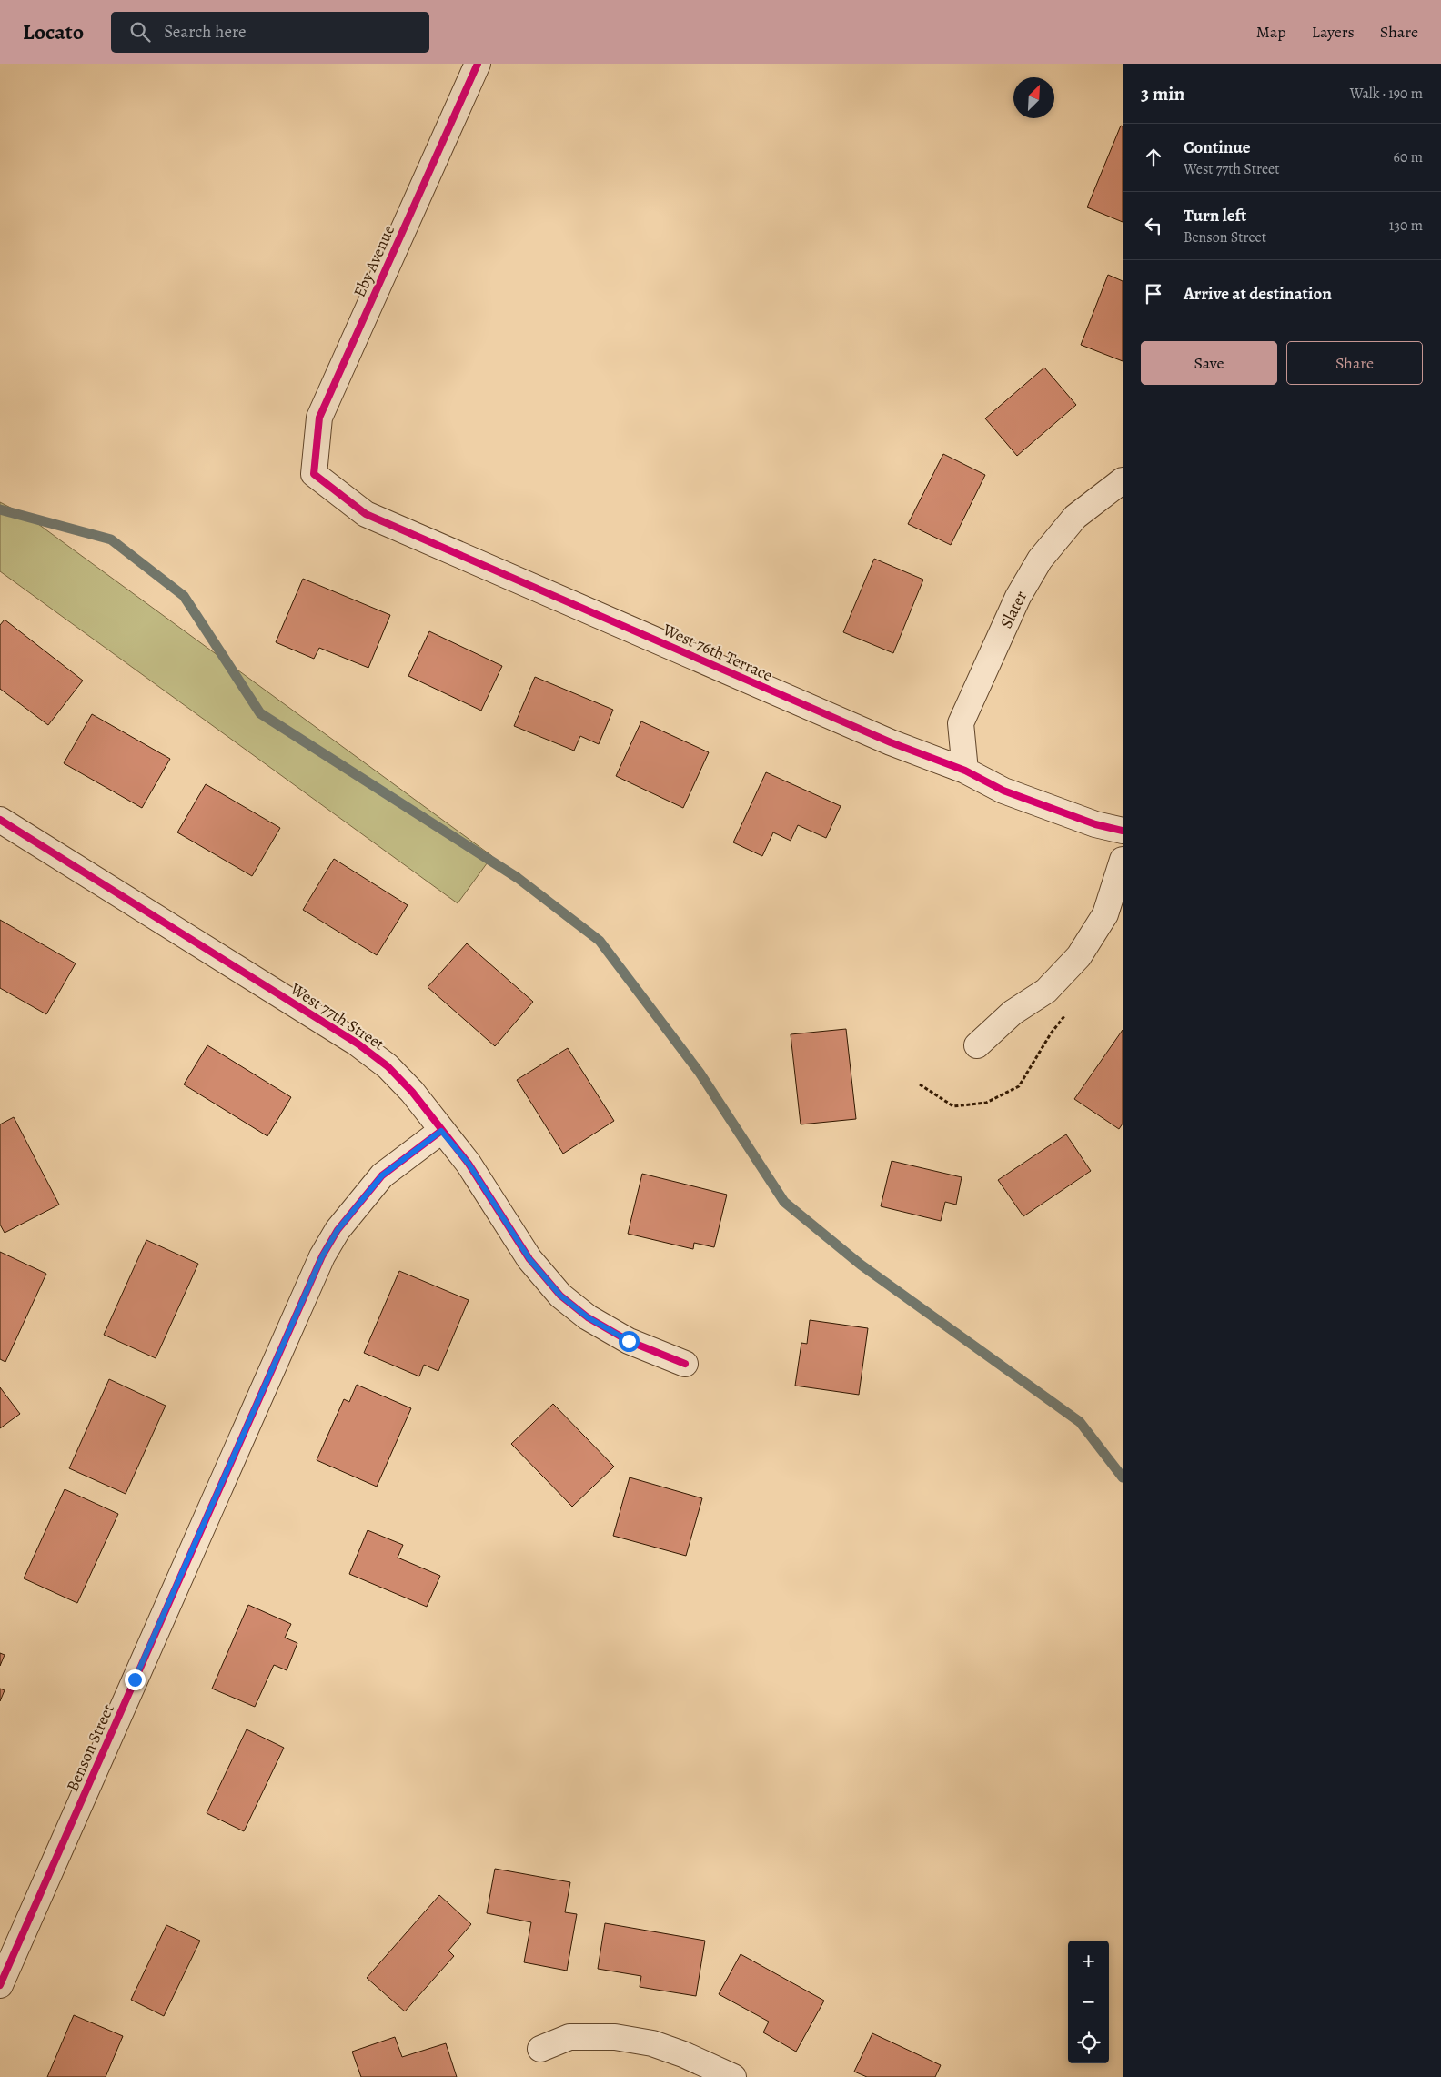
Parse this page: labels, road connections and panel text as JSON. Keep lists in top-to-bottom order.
{
  "streets": {
    "street": [
      "Eby Avenue",
      "Slater",
      "West 76th Terrace",
      "West 77th Street",
      "Benson Street"
    ]
  },
  "crossings": [
    ["Eby Avenue", "West 76th Terrace"],
    ["Slater", "West 76th Terrace"],
    ["West 77th Street", "Benson Street"]
  ],
  "north": "top right",
  "page": {
    "header": "Locato",
    "search": "Search here",
    "nav": ["Map", "Layers", "Share"],
    "heading": ["3 min", "Walk · 190 m"],
    "list": [
      ["Continue", "West 77th Street", "60 m"],
      ["Turn left", "Benson Street", "130 m"],
      "Arrive at destination"
    ],
    "buttons": ["Save", "Share"],
    "map_buttons": ["+", "−"]
  }
}
